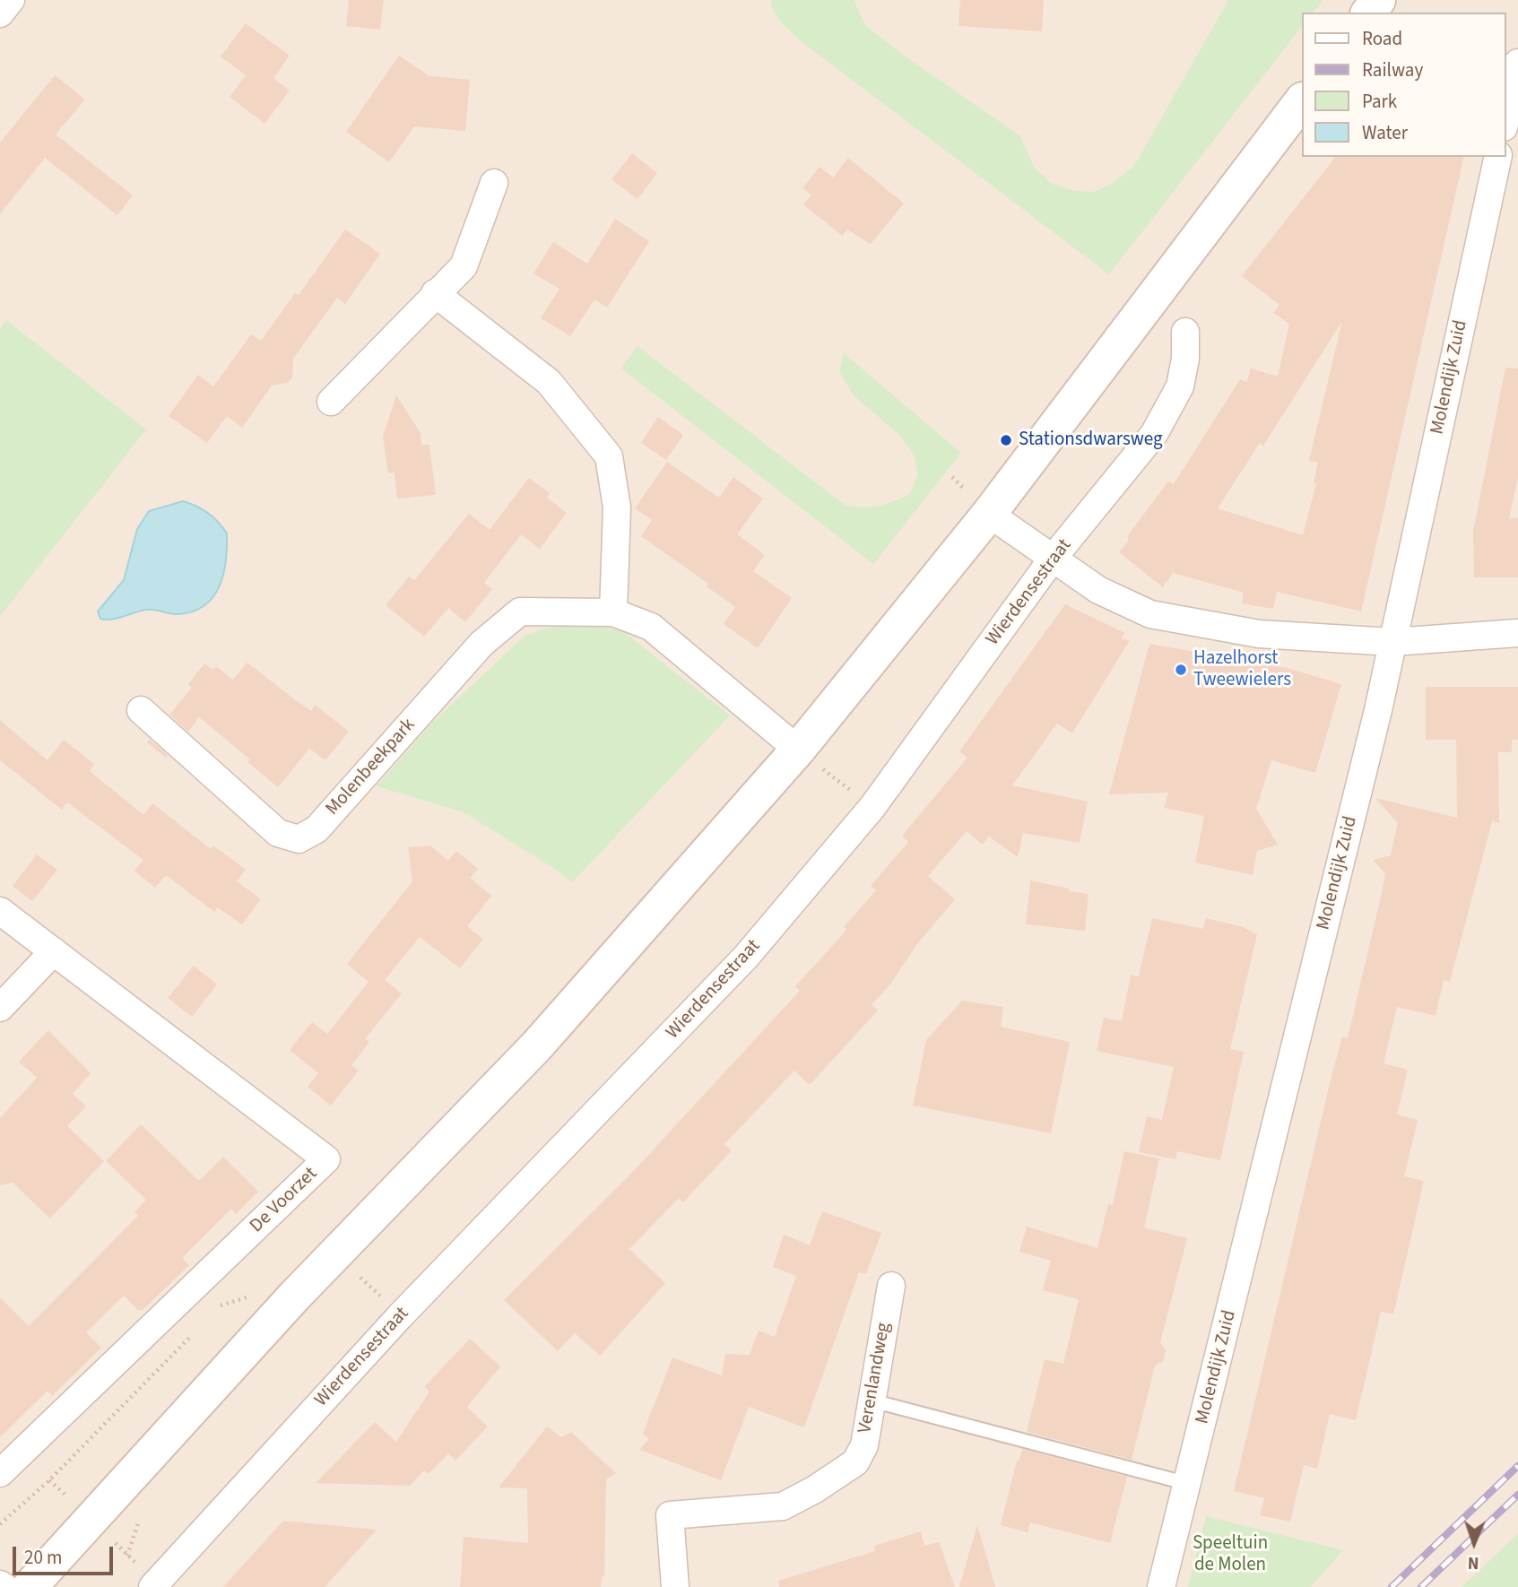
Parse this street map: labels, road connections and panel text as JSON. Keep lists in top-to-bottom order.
{
  "streets": {
    "street": [
      "Molendijk Zuid",
      "Wierdensestraat",
      "Molenbeekpark",
      "De Voorzet",
      "Verenlandweg"
    ]
  },
  "parks": ["Speeltuin de Molen"],
  "places": ["Stationsdwarsweg", "Hazelhorst Tweewielers"],
  "legend": [
    "Road",
    "Railway",
    "Park",
    "Water"
  ],
  "scale_bar": "20 m",
  "north": "bottom"
}
